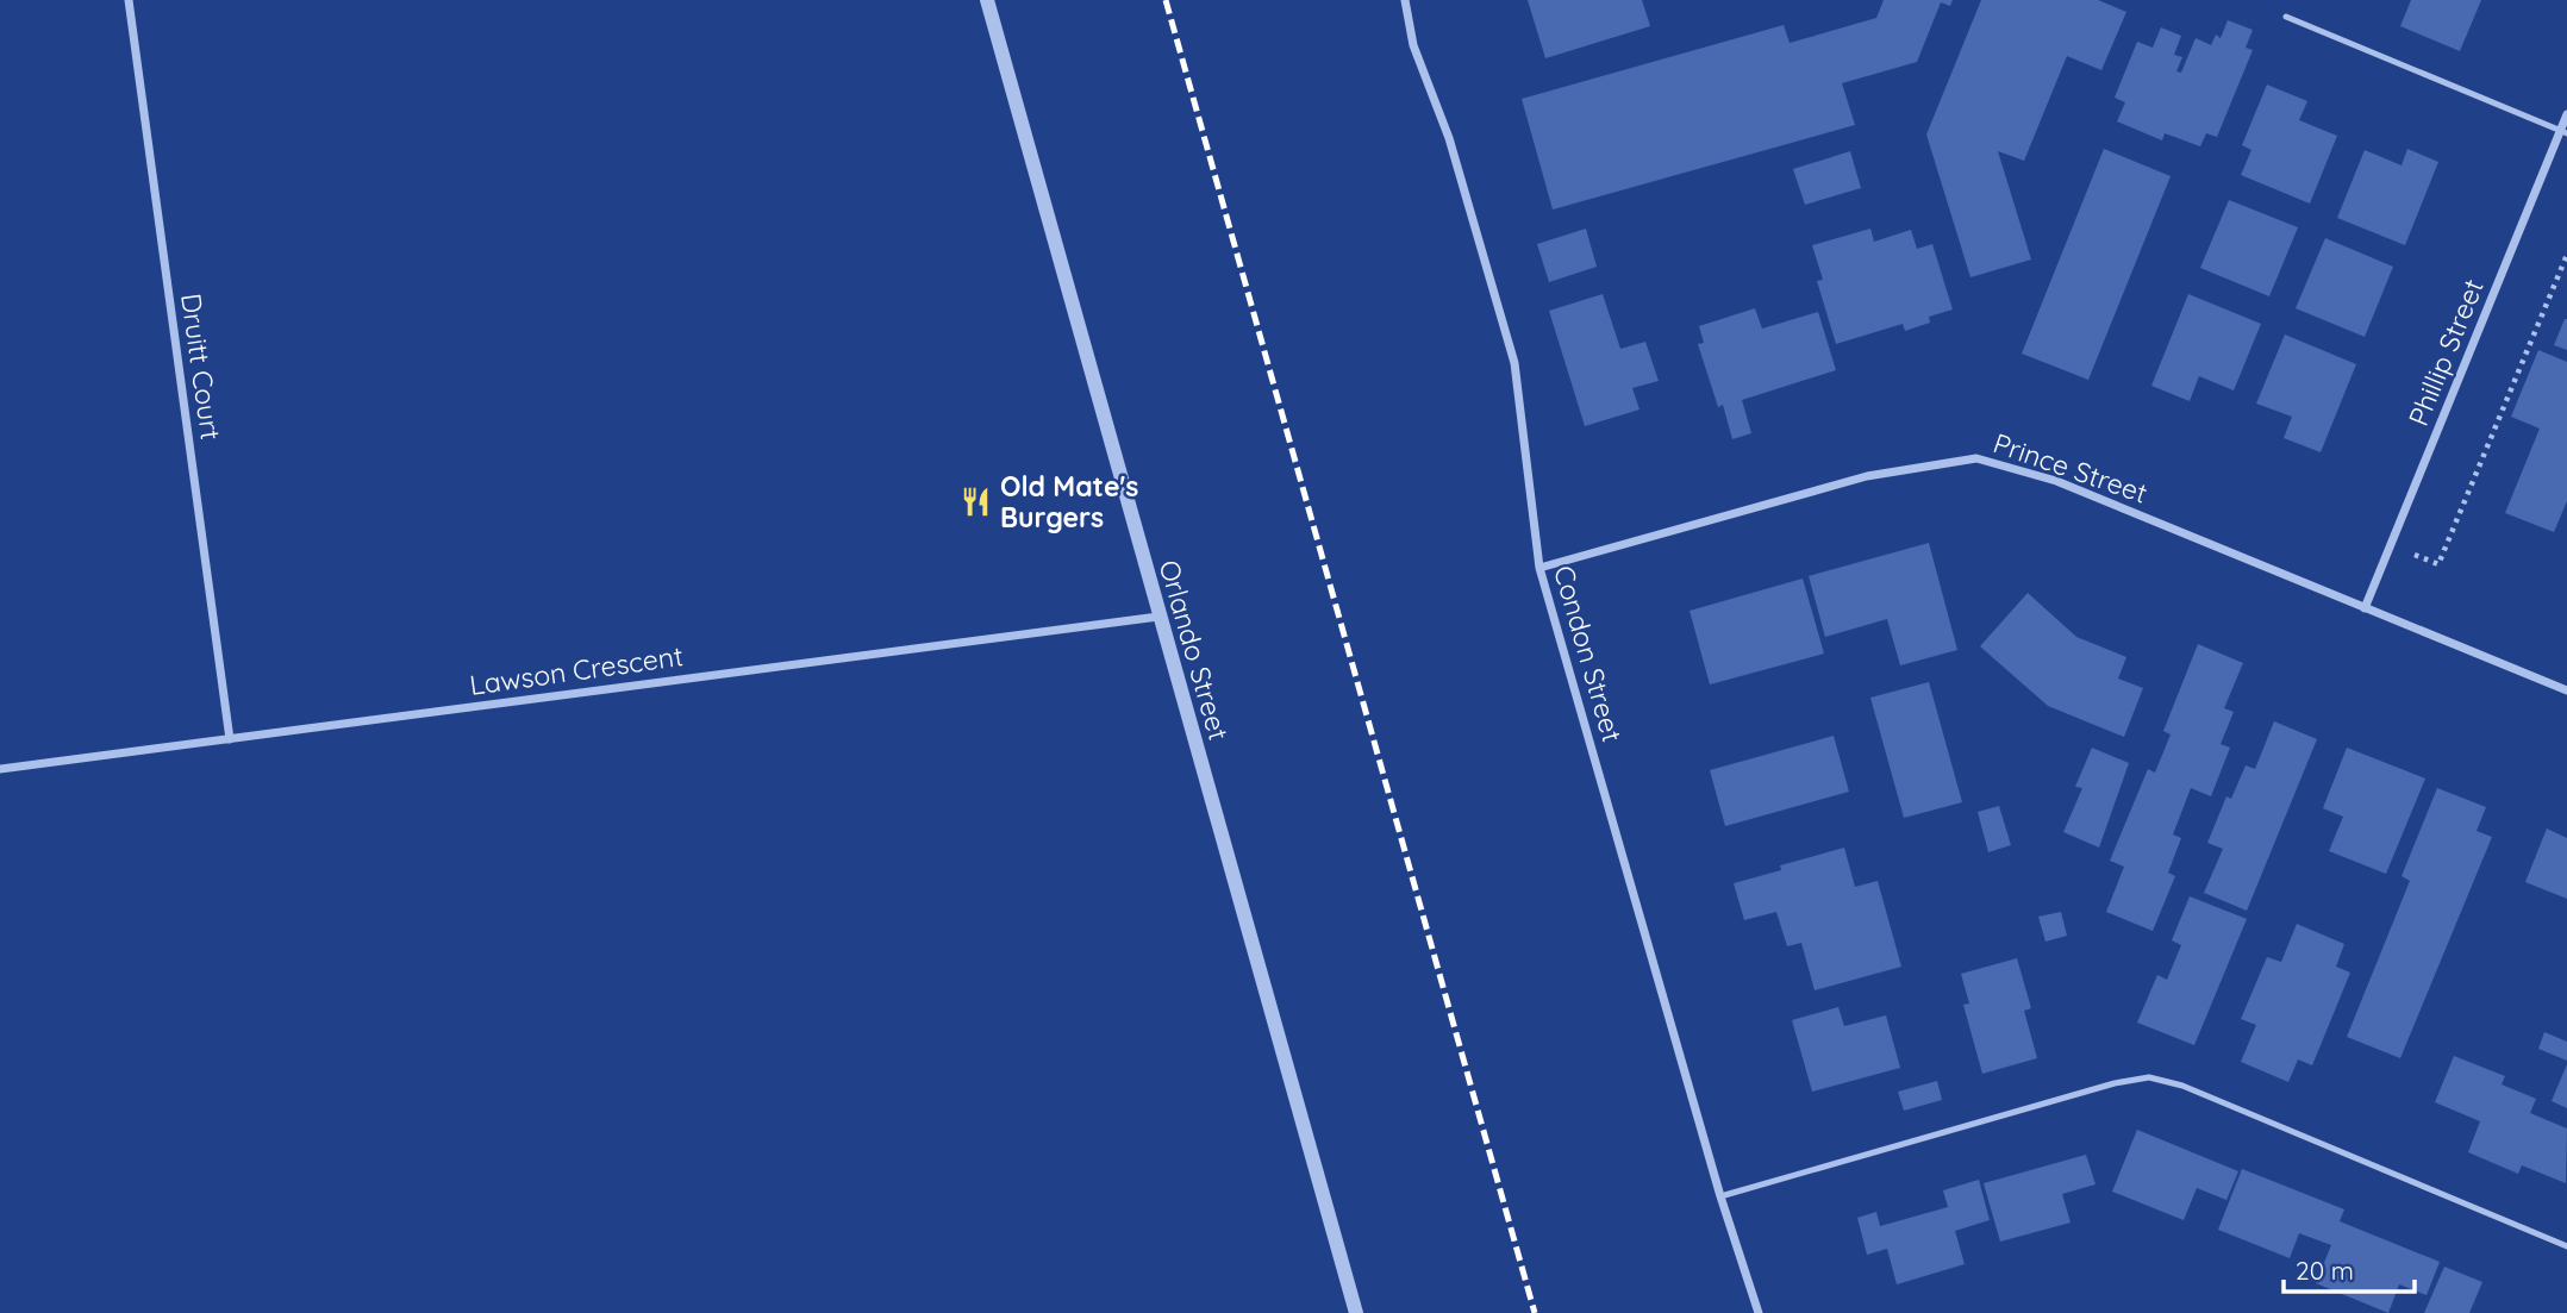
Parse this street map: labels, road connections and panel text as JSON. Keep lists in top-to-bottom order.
{
  "streets": {
    "street": [
      "Phillip Street",
      "Druitt Court",
      "Prince Street",
      "Orlando Street",
      "Condon Street",
      "Lawson Crescent"
    ]
  },
  "crossings": [
    ["Phillip Street", "Prince Street"],
    ["Druitt Court", "Lawson Crescent"],
    ["Prince Street", "Condon Street"],
    ["Orlando Street", "Lawson Crescent"]
  ],
  "places": {
    "restaurant": ["Old Mate's Burgers"]
  },
  "scale_bar": "20 m"
}
